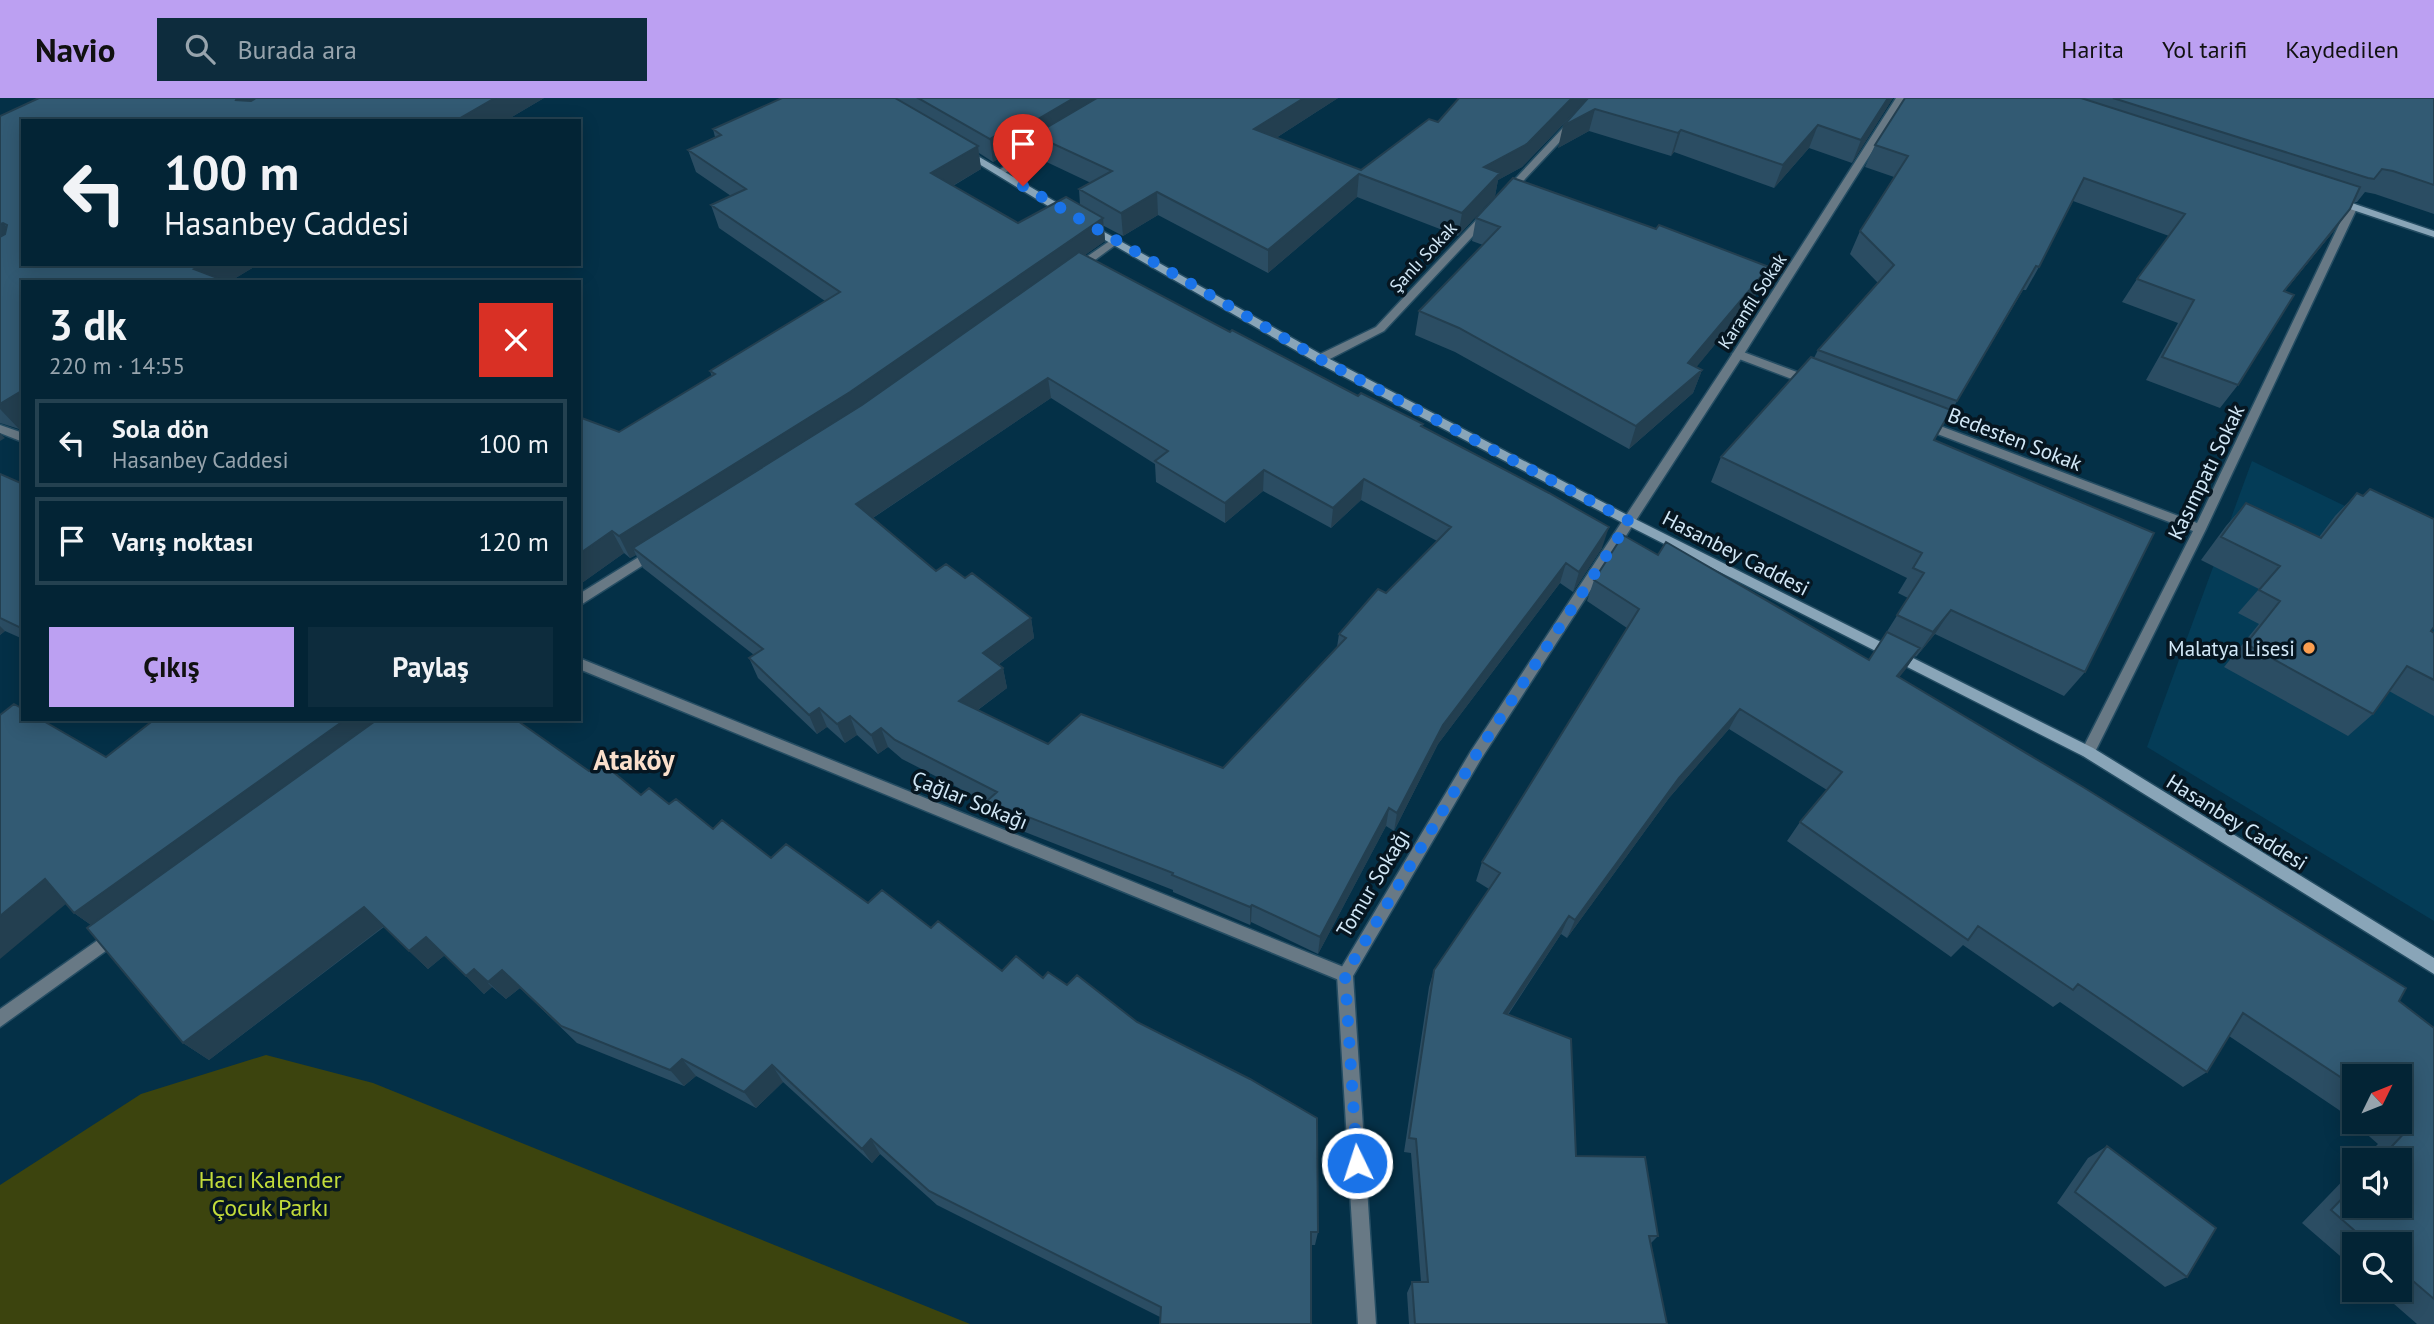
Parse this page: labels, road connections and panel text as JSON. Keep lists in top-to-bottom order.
{
  "streets": {
    "main road": ["Hasanbey Caddesi"],
    "street": [
      "Şanlı Sokak",
      "Karanfil Sokak",
      "Bedesten Sokak",
      "Kasımpatı Sokak",
      "Çağlar Sokağı",
      "Tomur Sokağı"
    ]
  },
  "crossings": [
    ["Şanlı Sokak", "Hasanbey Caddesi"],
    ["Karanfil Sokak", "Hasanbey Caddesi"],
    ["Karanfil Sokak", "Tomur Sokağı"],
    ["Bedesten Sokak", "Kasımpatı Sokak"],
    ["Kasımpatı Sokak", "Hasanbey Caddesi"],
    ["Hasanbey Caddesi", "Tomur Sokağı"],
    ["Çağlar Sokağı", "Tomur Sokağı"]
  ],
  "districts": ["Ataköy"],
  "parks": ["Hacı Kalender Çocuk Parkı"],
  "places": ["Malatya Lisesi"],
  "north": "top right",
  "page": {
    "header": "Navio",
    "search": "Burada ara",
    "nav": ["Harita", "Yol tarifi", "Kaydedilen"],
    "turn": ["100 m", "Hasanbey Caddesi"],
    "heading": ["3 dk", "220 m · 14:55"],
    "list": [
      {
        "name": "Sola dön",
        "note": "Hasanbey Caddesi",
        "value": "100 m"
      },
      {
        "name": "Varış noktası",
        "value": "120 m"
      }
    ],
    "buttons": ["Çıkış", "Paylaş"]
  }
}
